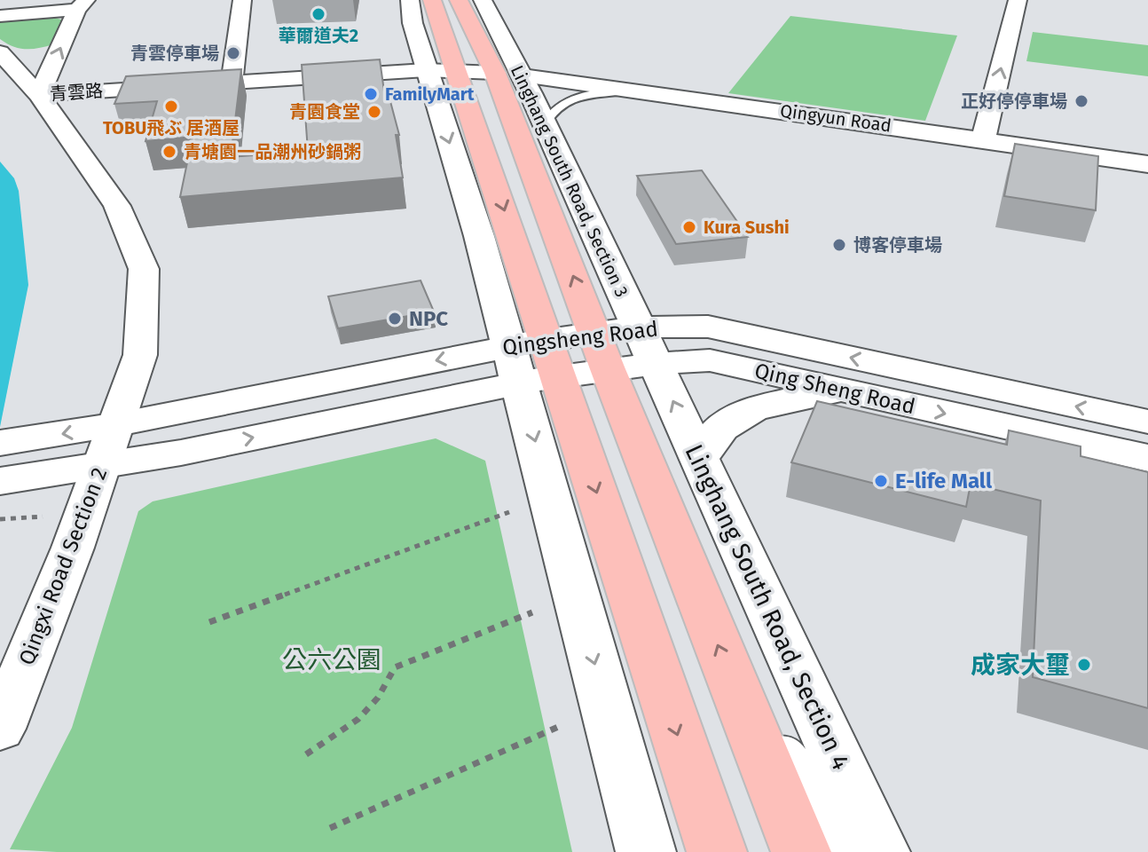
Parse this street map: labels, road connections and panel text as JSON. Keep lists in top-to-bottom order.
{
  "streets": {
    "main road": ["Linghang South Road, Section 3"],
    "street": [
      "青雲路",
      "Qingyun Road",
      "Qingsheng Road",
      "Qing Sheng Road",
      "Qingxi Road Section 2",
      "Linghang South Road, Section 4"
    ]
  },
  "crossings": [
    ["青雲路", "Qingyun Road"],
    ["青雲路", "Linghang South Road, Section 3"],
    ["青雲路", "Qingxi Road Section 2"],
    ["Qingyun Road", "Linghang South Road, Section 3"],
    ["Linghang South Road, Section 3", "Qingsheng Road"],
    ["Linghang South Road, Section 3", "Qing Sheng Road"],
    ["Linghang South Road, Section 3", "Linghang South Road, Section 4"],
    ["Qingsheng Road", "Qing Sheng Road"],
    ["Qingsheng Road", "Qingxi Road Section 2"],
    ["Qingsheng Road", "Linghang South Road, Section 4"],
    ["Qing Sheng Road", "Linghang South Road, Section 4"]
  ],
  "one_way": ["Qingsheng Road", "Qing Sheng Road"],
  "parks": ["公六公園"],
  "places": [
    "華爾道夫2",
    "青雲停車場",
    "FamilyMart",
    "正好停停車場",
    "TOBU飛ぶ 居酒屋",
    "青園食堂",
    "青塘園一品潮州砂鍋粥",
    "Kura Sushi",
    "博客停車場",
    "NPC",
    "E-life Mall",
    "成家大璽"
  ]
}
